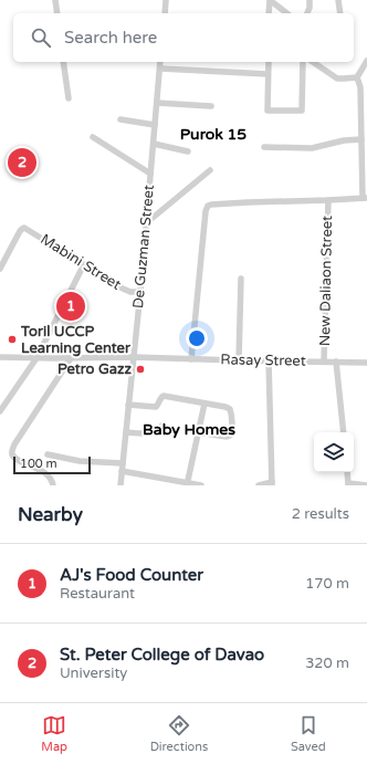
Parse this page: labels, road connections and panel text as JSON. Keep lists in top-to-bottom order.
{
  "streets": {
    "street": [
      "De Guzman Street",
      "Mabini Street",
      "New Daliaon Street",
      "Rasay Street"
    ]
  },
  "crossings": [
    ["De Guzman Street", "Mabini Street"],
    ["De Guzman Street", "Rasay Street"],
    ["New Daliaon Street", "Rasay Street"]
  ],
  "districts": ["Purok 15", "Baby Homes"],
  "places": ["Toril UCCP Learning Center", "Petro Gazz"],
  "scale_bar": "100 m",
  "page": {
    "search": "Search here",
    "pins": ["2", "1"],
    "scale": "100 m",
    "heading": ["Nearby", "2 results"],
    "list": [
      {
        "mark": "1",
        "name": "AJ's Food Counter",
        "note": "Restaurant",
        "value": "170 m"
      },
      {
        "mark": "2",
        "name": "St. Peter College of Davao",
        "note": "University",
        "value": "320 m"
      }
    ],
    "nav": ["Map", "Directions", "Saved"]
  }
}
